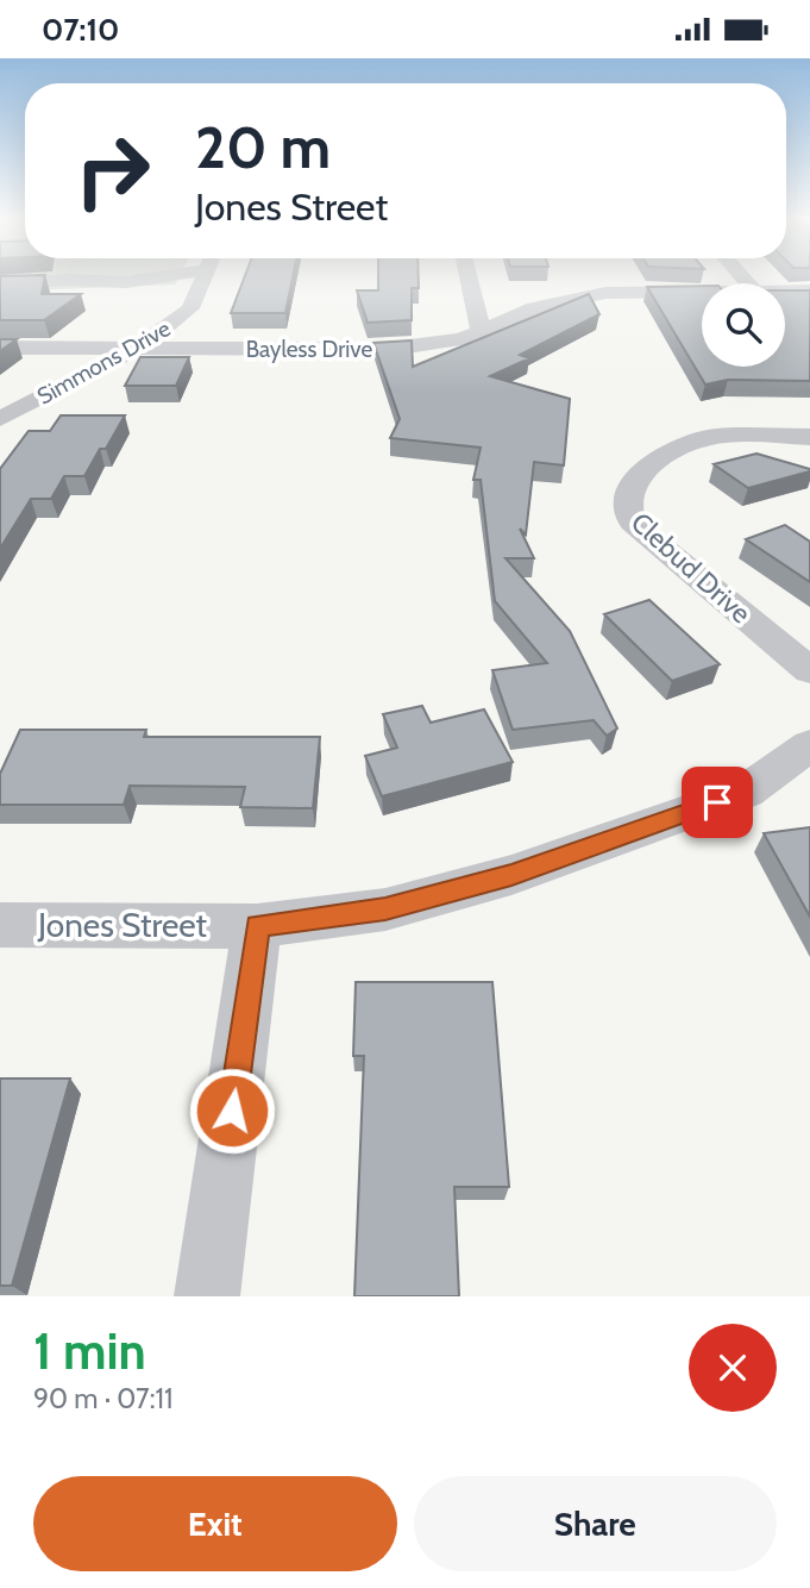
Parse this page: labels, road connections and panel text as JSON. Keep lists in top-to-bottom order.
{
  "streets": {
    "street": [
      "Bayless Drive",
      "Simmons Drive",
      "Clebud Drive",
      "Jones Street"
    ]
  },
  "crossings": [
    ["Bayless Drive", "Simmons Drive"]
  ],
  "page": {
    "status": "07:10",
    "turn": ["20 m", "Jones Street"],
    "heading": ["1 min", "90 m · 07:11"],
    "buttons": ["Exit", "Share"]
  }
}
